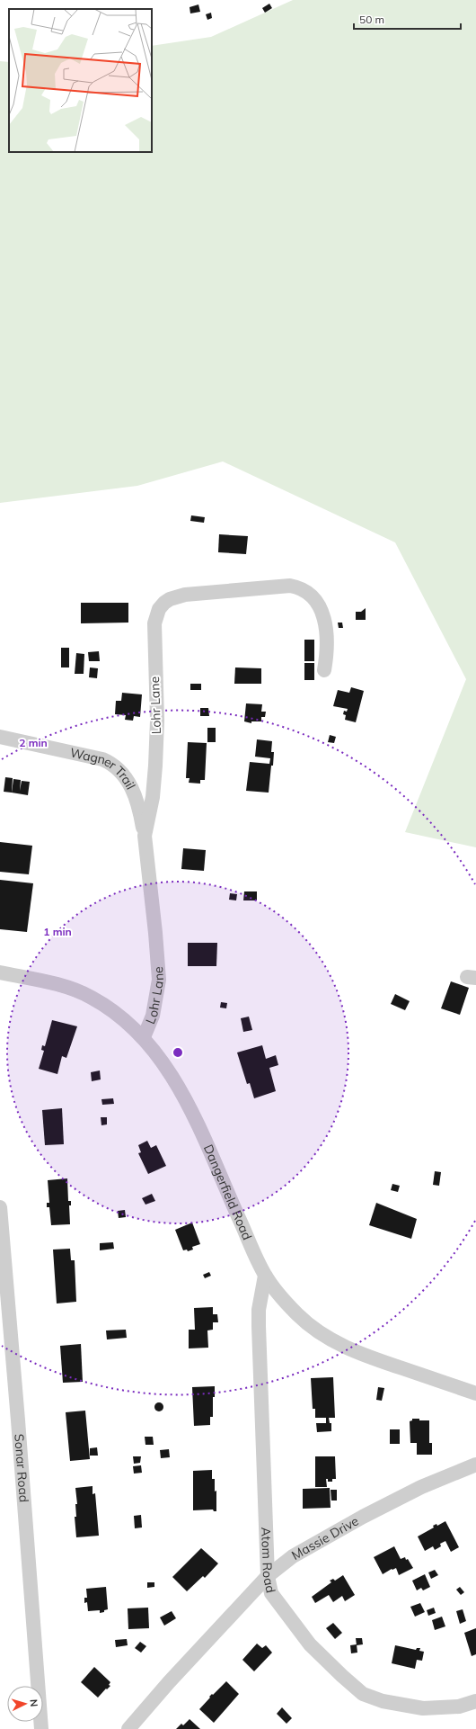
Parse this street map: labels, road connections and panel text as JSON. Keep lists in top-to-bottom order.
{
  "streets": {
    "street": [
      "Lohr Lane",
      "Wagner Trail",
      "Dangerfield Road",
      "Sonar Road",
      "Massie Drive",
      "Atom Road"
    ]
  },
  "crossings": [
    ["Lohr Lane", "Wagner Trail"],
    ["Lohr Lane", "Dangerfield Road"],
    ["Dangerfield Road", "Atom Road"],
    ["Massie Drive", "Atom Road"]
  ],
  "scale_bar": "50 m",
  "north": "right",
  "rings": ["2 min", "1 min"]
}
